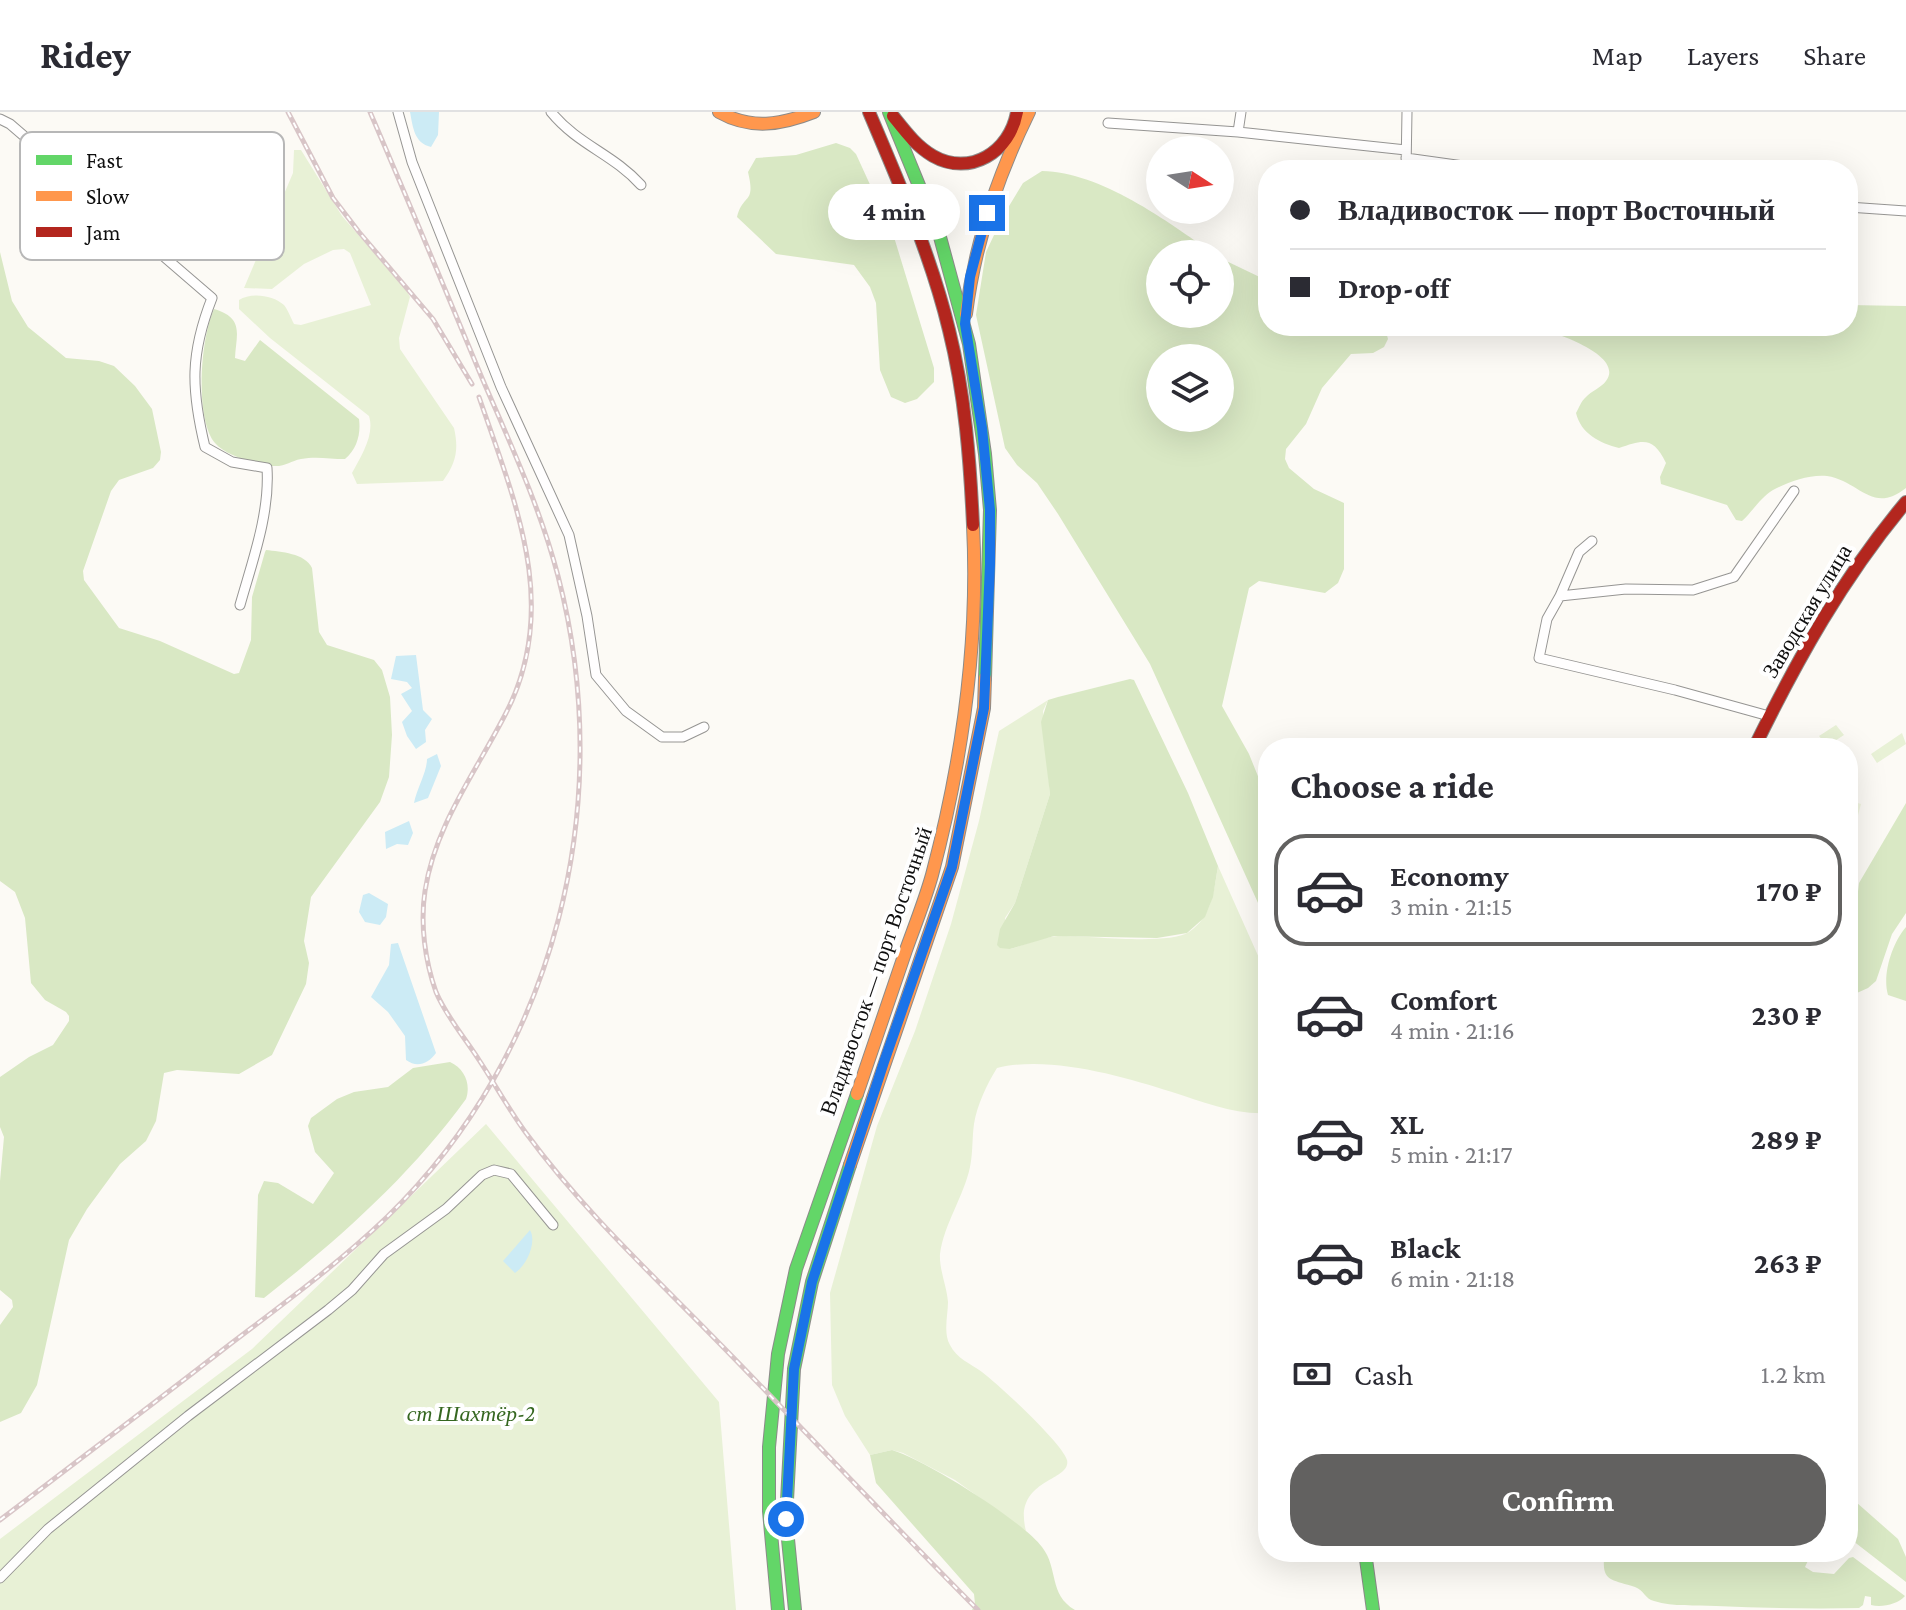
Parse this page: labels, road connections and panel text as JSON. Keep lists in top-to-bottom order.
{
  "streets": {
    "main road": ["Заводская улица", "Владивосток — порт Восточный"]
  },
  "parks": ["ст Шахтёр-2"],
  "legend": ["Fast", "Slow", "Jam"],
  "north": "right",
  "page": {
    "header": "Ridey",
    "nav": ["Map", "Layers", "Share"],
    "banner": ["Владивосток — порт Восточный", "Drop-off"],
    "bubble": "4 min",
    "heading": "Choose a ride",
    "list": [
      {
        "name": "Economy",
        "note": "3 min · 21:15",
        "value": "170 ₽"
      },
      {
        "name": "Comfort",
        "note": "4 min · 21:16",
        "value": "230 ₽"
      },
      {
        "name": "XL",
        "note": "5 min · 21:17",
        "value": "289 ₽"
      },
      {
        "name": "Black",
        "note": "6 min · 21:18",
        "value": "263 ₽"
      }
    ],
    "pay": ["Cash", "1.2 km"],
    "buttons": "Confirm"
  }
}
